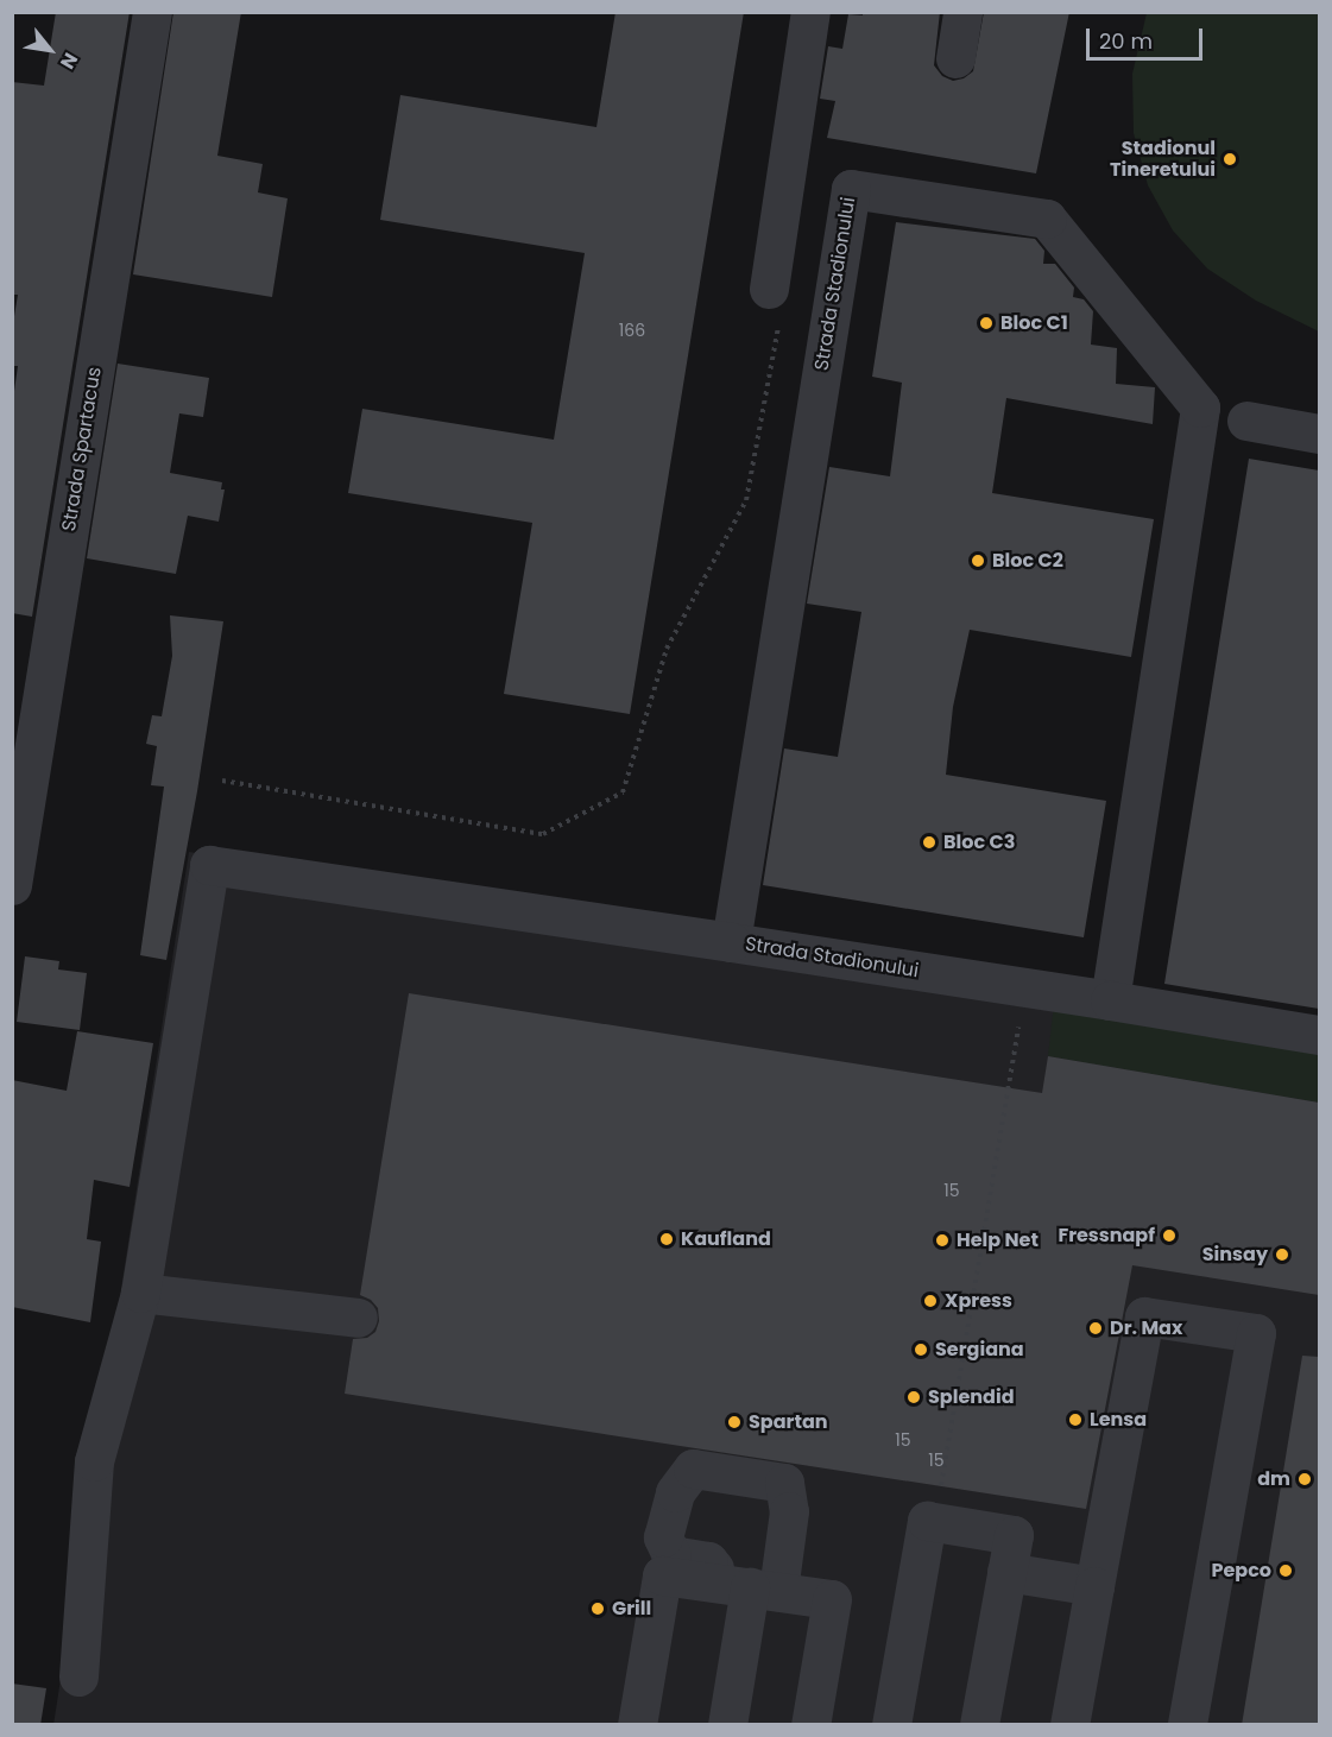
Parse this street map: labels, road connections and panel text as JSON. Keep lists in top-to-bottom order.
{
  "streets": {
    "street": ["Strada Stadionului", "Strada Spartacus"]
  },
  "places": [
    "Stadionul Tineretului",
    "Bloc C1",
    "Bloc C2",
    "Bloc C3",
    "Fressnapf",
    "Kaufland",
    "Help Net",
    "Sinsay",
    "Xpress",
    "Dr. Max",
    "Sergiana",
    "Splendid",
    "Lensa",
    "Spartan",
    "dm",
    "Pepco",
    "Grill"
  ],
  "house_numbers": [
    "166",
    "15",
    "15",
    "15"
  ],
  "scale_bar": "20 m",
  "north": "bottom right"
}
